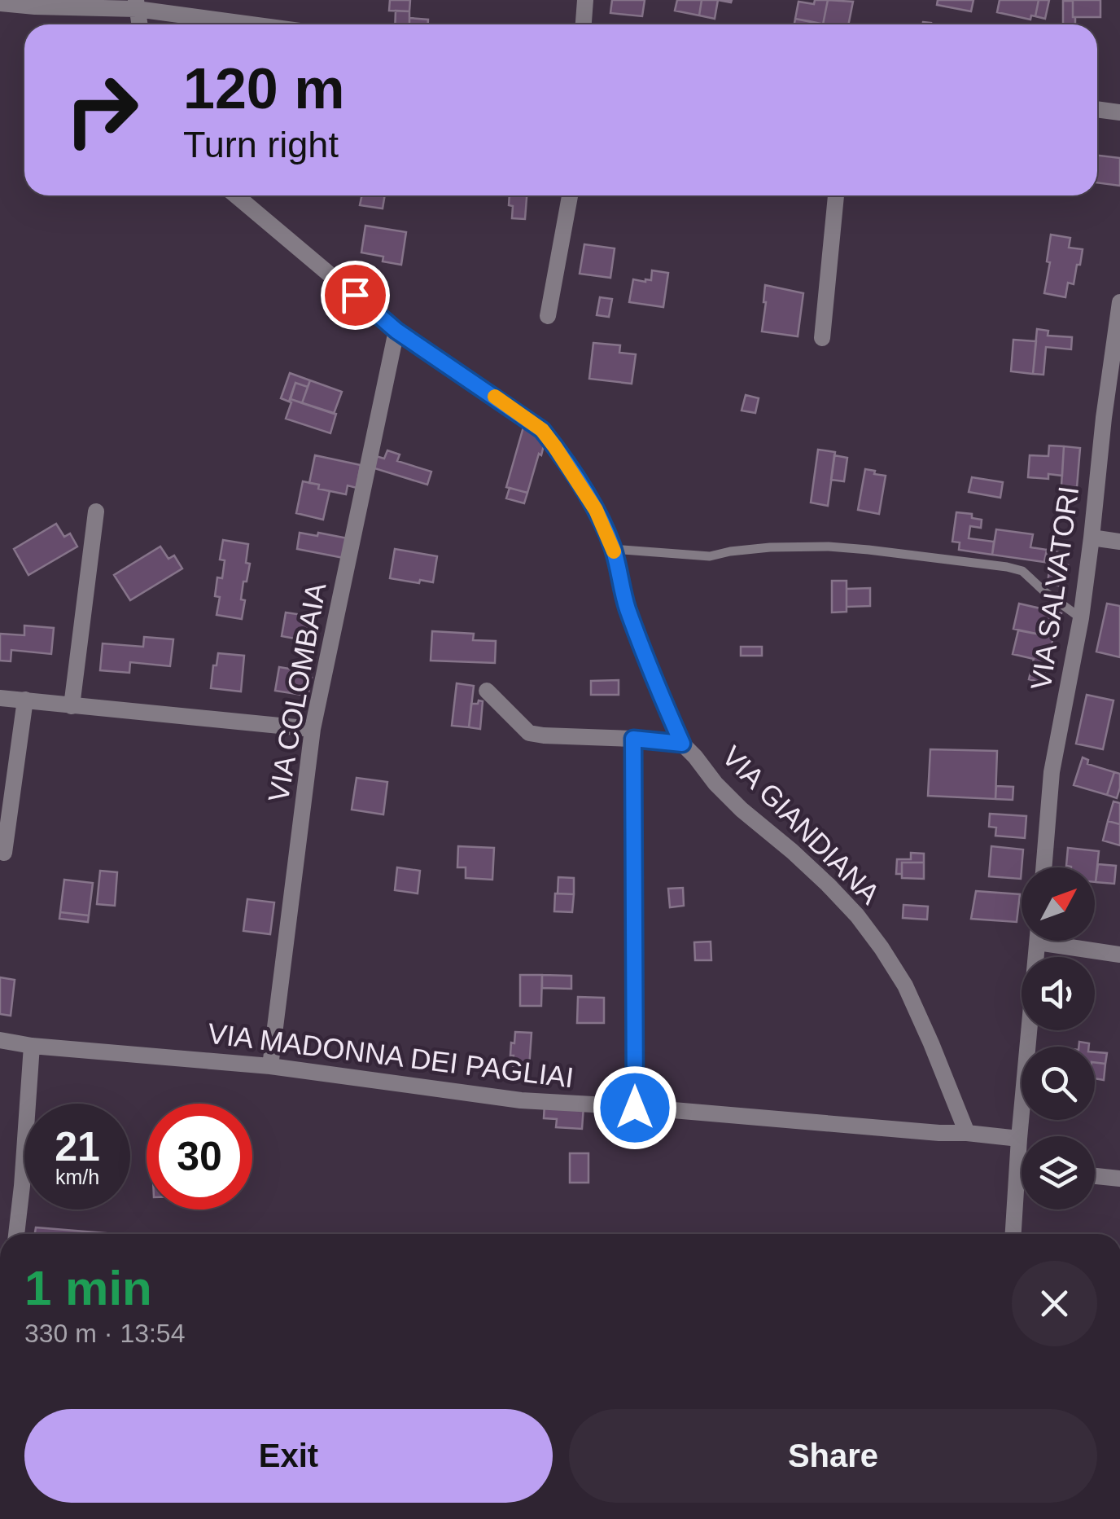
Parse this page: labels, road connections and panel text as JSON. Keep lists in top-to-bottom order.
{
  "streets": {
    "street": [
      "VIA SALVATORI",
      "VIA COLOMBAIA",
      "VIA GIANDIANA",
      "VIA MADONNA DEI PAGLIAI"
    ]
  },
  "crossings": [
    ["VIA COLOMBAIA", "VIA GIANDIANA"],
    ["VIA COLOMBAIA", "VIA MADONNA DEI PAGLIAI"],
    ["VIA GIANDIANA", "VIA MADONNA DEI PAGLIAI"]
  ],
  "north": "top right",
  "page": {
    "turn": ["120 m", "Turn right"],
    "speed": "21 km/h",
    "limit": "30",
    "heading": ["1 min", "330 m · 13:54"],
    "buttons": ["Exit", "Share"]
  }
}
